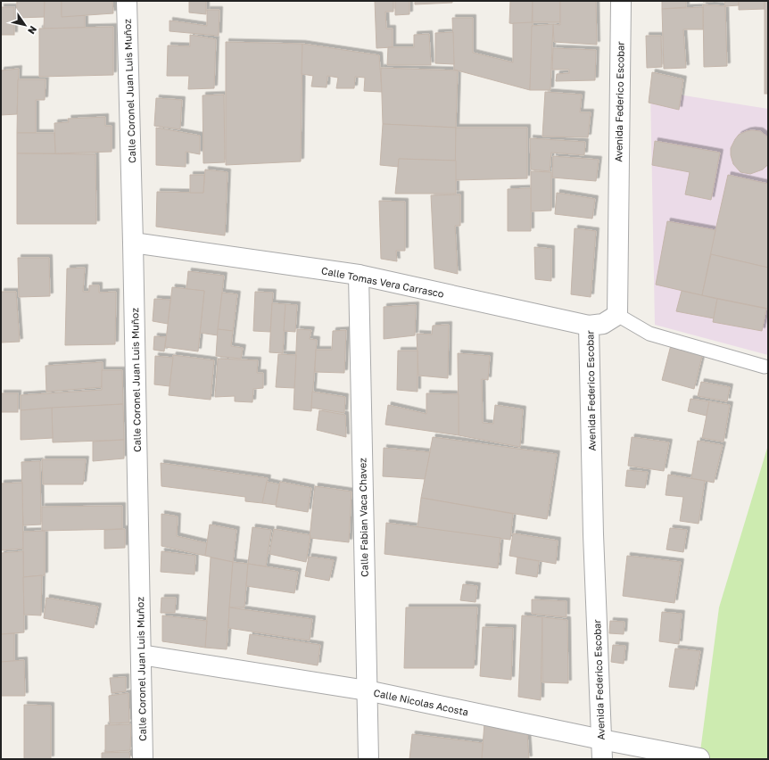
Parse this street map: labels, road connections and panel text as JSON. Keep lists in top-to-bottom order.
{
  "streets": {
    "street": [
      "Calle Coronel Juan Luis Muñoz",
      "Avenida Federico Escobar",
      "Calle Tomas Vera Carrasco",
      "Calle Fabian Vaca Chavez",
      "Calle Nicolas Acosta"
    ]
  },
  "crossings": [
    ["Calle Coronel Juan Luis Muñoz", "Calle Tomas Vera Carrasco"],
    ["Calle Coronel Juan Luis Muñoz", "Calle Nicolas Acosta"],
    ["Avenida Federico Escobar", "Calle Tomas Vera Carrasco"],
    ["Avenida Federico Escobar", "Calle Nicolas Acosta"],
    ["Calle Tomas Vera Carrasco", "Calle Fabian Vaca Chavez"],
    ["Calle Fabian Vaca Chavez", "Calle Nicolas Acosta"]
  ],
  "north": "bottom right"
}
